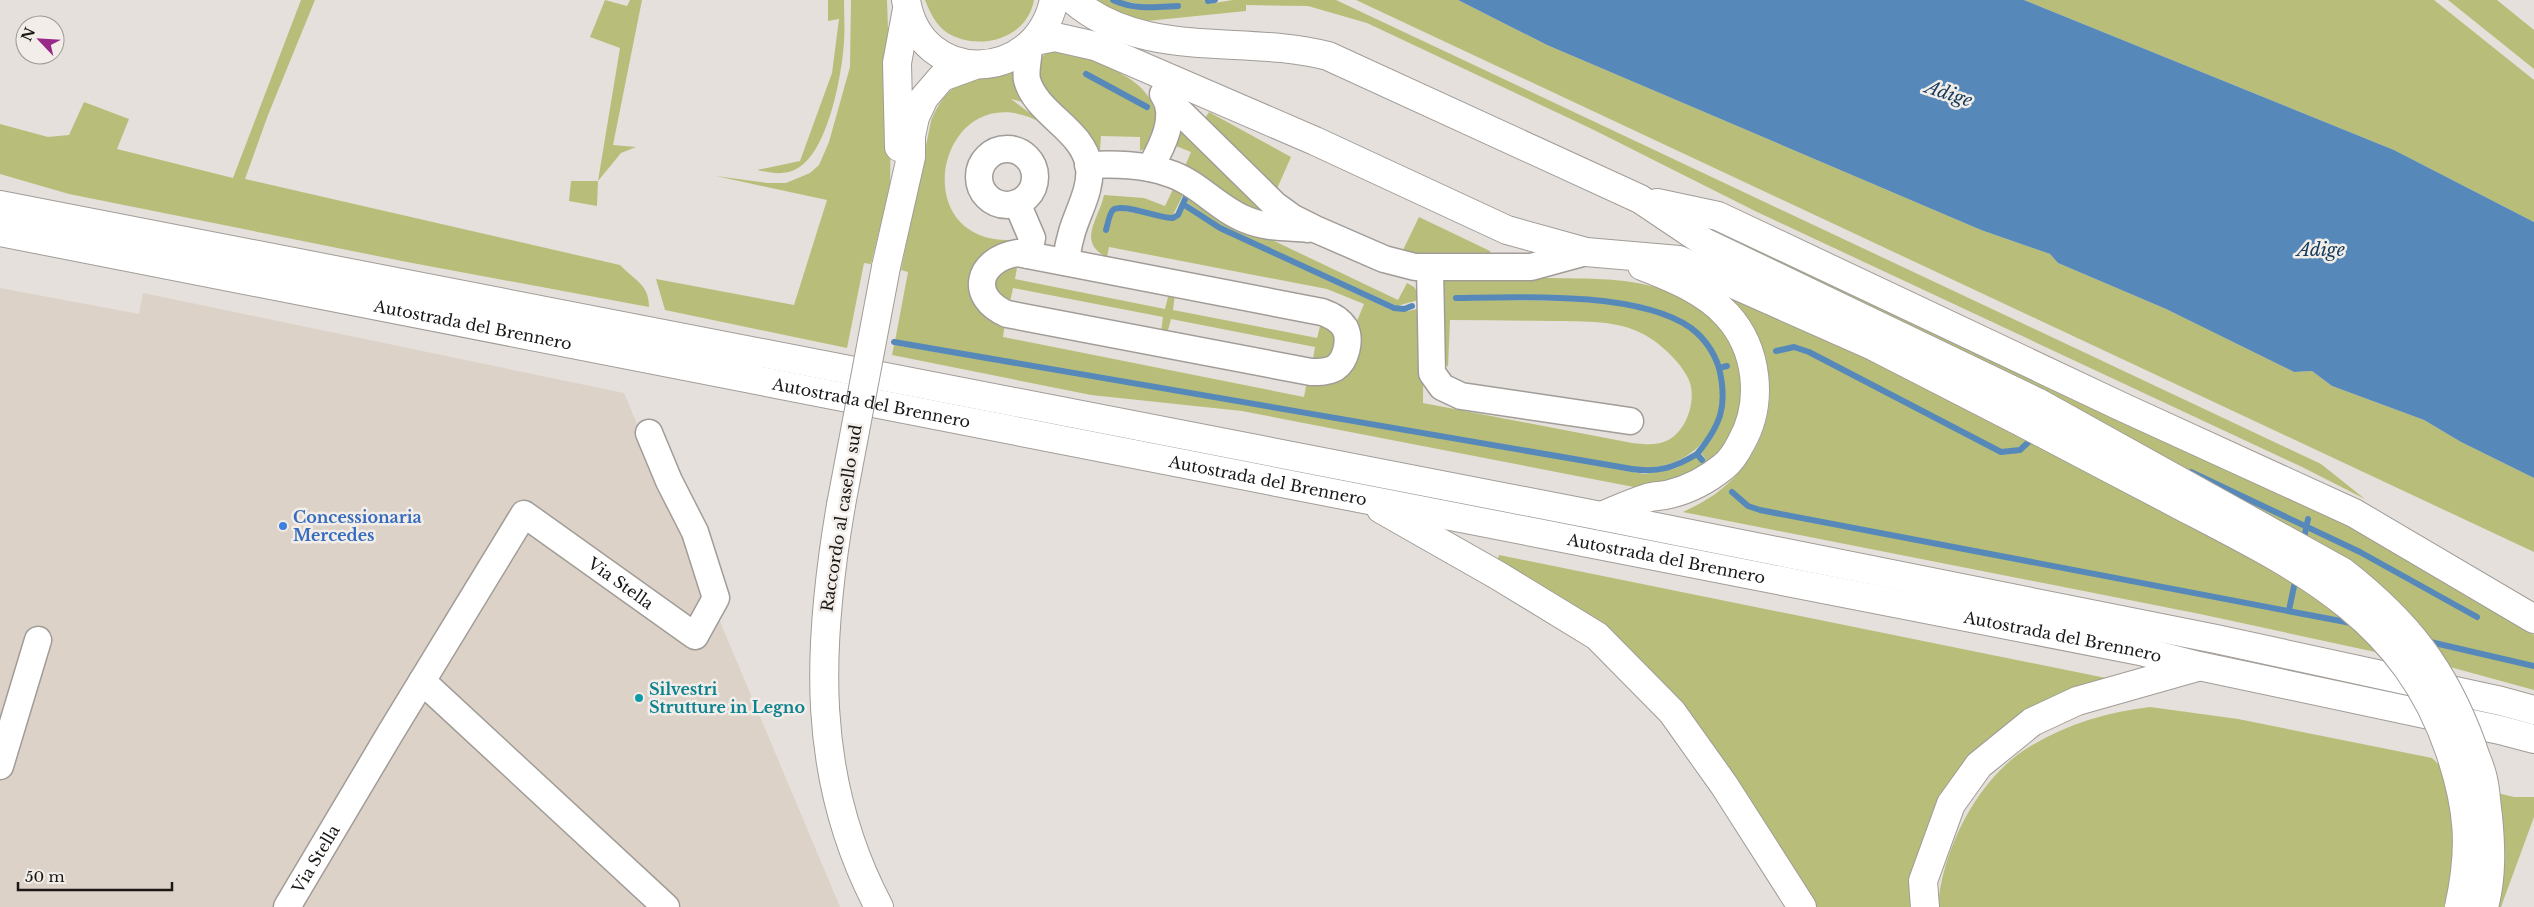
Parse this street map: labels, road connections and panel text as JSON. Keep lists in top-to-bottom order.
{
  "streets": {
    "main road": ["Autostrada del Brennero", "Raccordo al casello sud"],
    "street": ["Via Stella"]
  },
  "water": ["Adige"],
  "places": ["Concessionaria Mercedes", "Silvestri Strutture in Legno"],
  "scale_bar": "50 m",
  "north": "top left"
}
